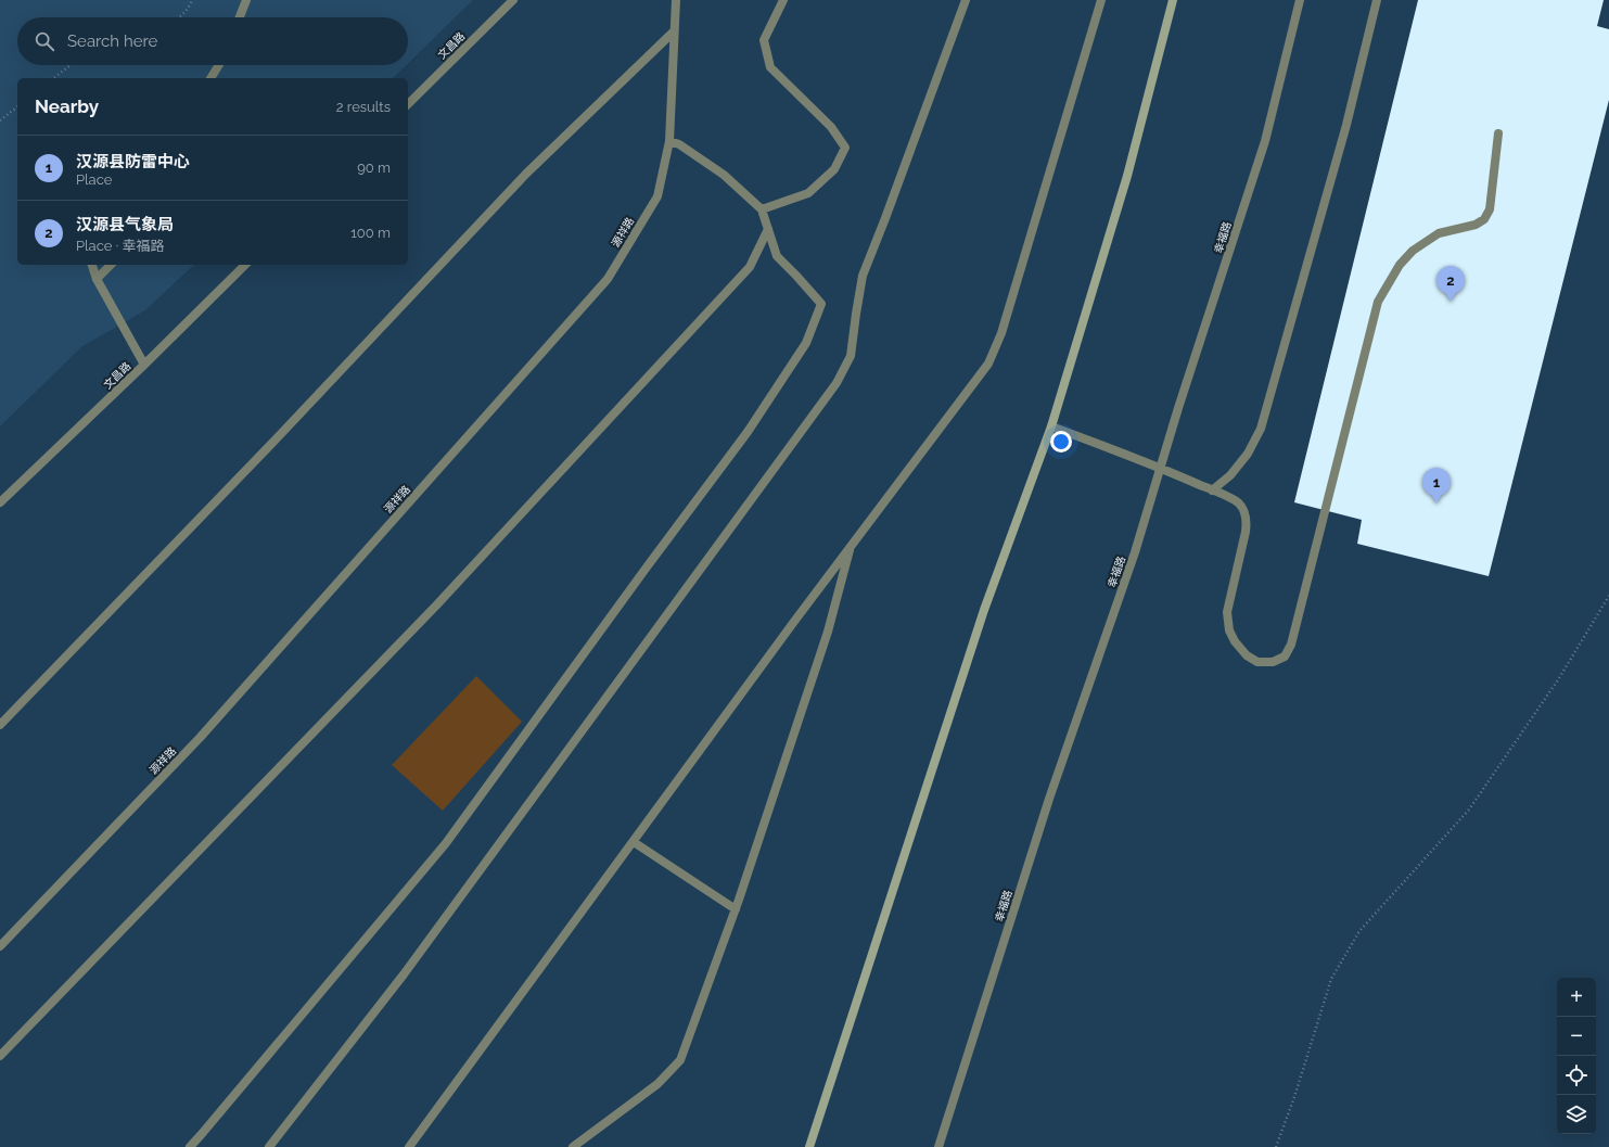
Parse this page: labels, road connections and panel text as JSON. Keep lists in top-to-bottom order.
{
  "streets": {
    "street": ["文昌路", "源祥路", "幸福路"]
  },
  "page": {
    "search": "Search here",
    "heading": ["Nearby", "2 results"],
    "list": [
      {
        "mark": "1",
        "name": "汉源县防雷中心",
        "note": "Place",
        "value": "90 m"
      },
      {
        "mark": "2",
        "name": "汉源县气象局",
        "note": "Place · 幸福路",
        "value": "100 m"
      }
    ],
    "pins": ["2", "1"],
    "map_buttons": ["+", "−"]
  }
}
